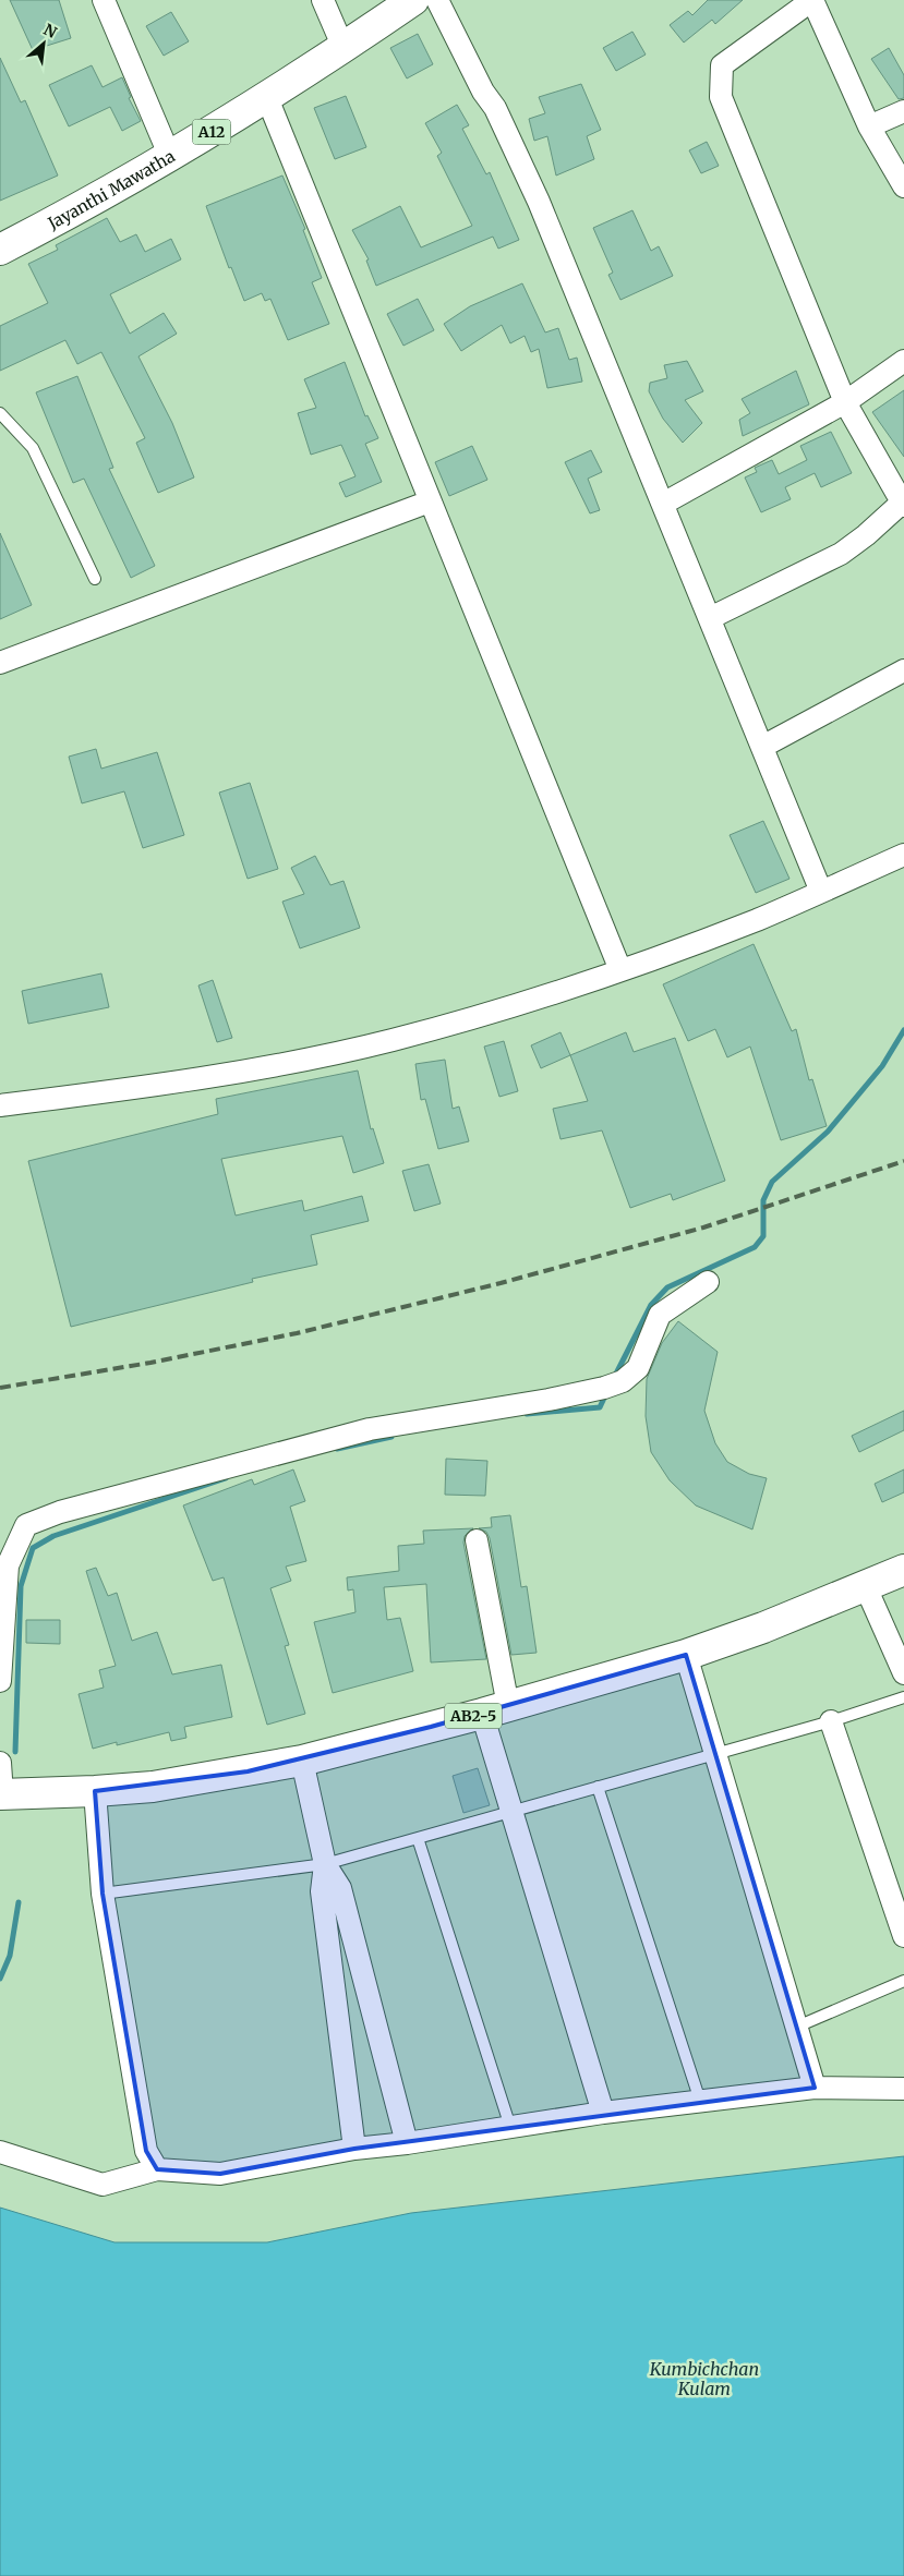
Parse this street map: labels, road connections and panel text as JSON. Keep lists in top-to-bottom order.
{
  "streets": {
    "main road": ["A12", "Jayanthi Mawatha", "AB2-5"]
  },
  "water": ["Kumbichchan Kulam"],
  "north": "top right"
}
